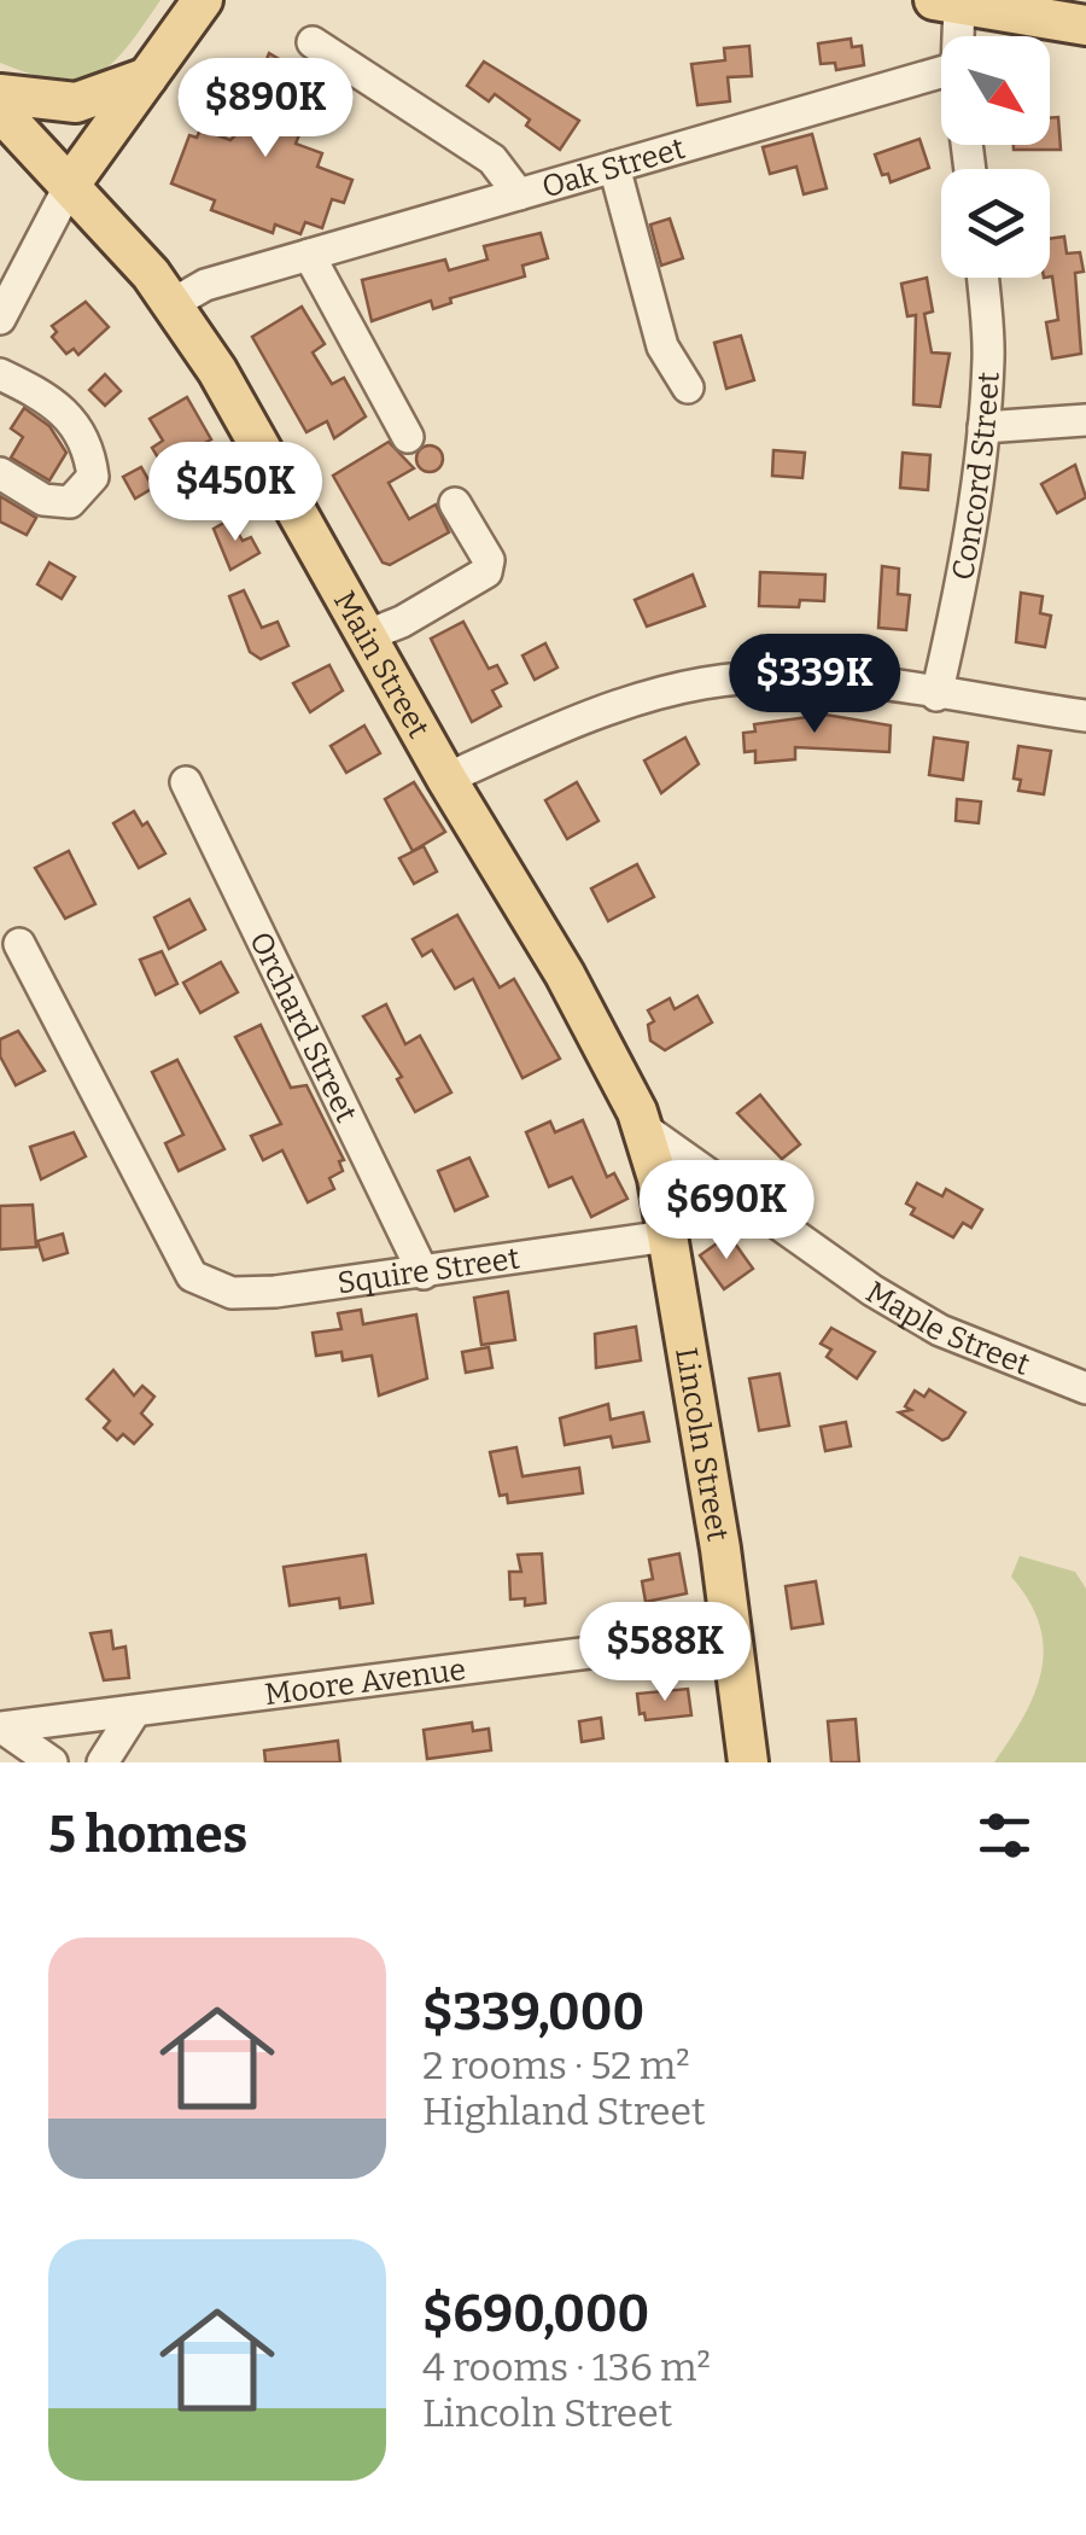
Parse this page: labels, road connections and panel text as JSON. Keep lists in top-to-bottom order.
{
  "streets": {
    "main road": ["Main Street", "Lincoln Street"],
    "street": [
      "Oak Street",
      "Concord Street",
      "Orchard Street",
      "Squire Street",
      "Maple Street",
      "Moore Avenue"
    ]
  },
  "crossings": [
    ["Main Street", "Maple Street"],
    ["Main Street", "Lincoln Street"],
    ["Orchard Street", "Squire Street"],
    ["Squire Street", "Lincoln Street"],
    ["Maple Street", "Lincoln Street"],
    ["Lincoln Street", "Moore Avenue"]
  ],
  "north": "bottom right",
  "page": {
    "price": [
      "$890K",
      "$450K",
      "$339K",
      "$690K",
      "$588K"
    ],
    "heading": "5 homes",
    "list": [
      {
        "name": "$339,000",
        "note": "2 rooms · 52 m² · Highland Street"
      },
      {
        "name": "$690,000",
        "note": "4 rooms · 136 m² · Lincoln Street"
      }
    ]
  }
}
